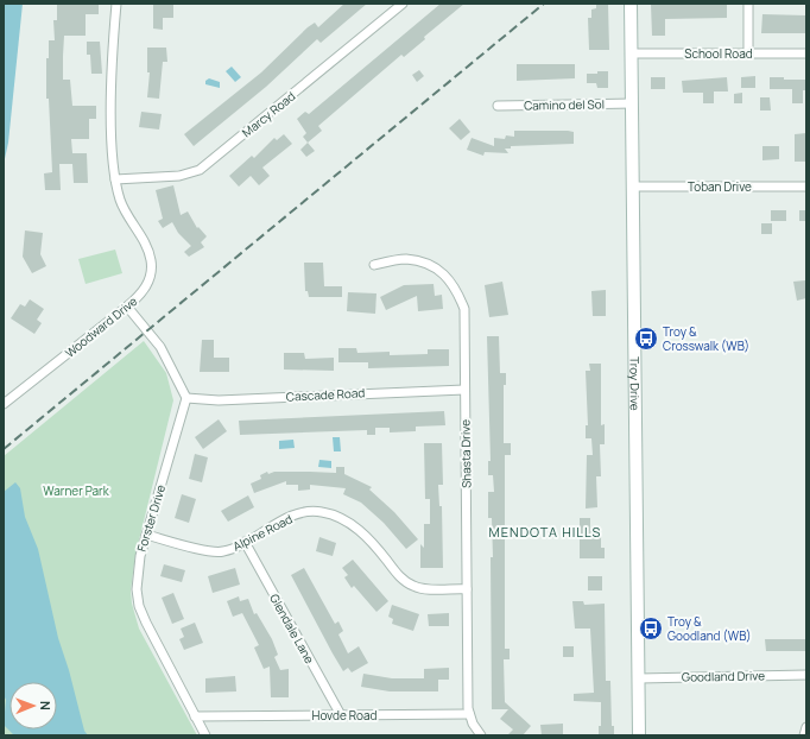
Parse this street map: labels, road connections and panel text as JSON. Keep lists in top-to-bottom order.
{
  "streets": {
    "street": [
      "School Road",
      "Camino del Sol",
      "Marcy Road",
      "Toban Drive",
      "Woodward Drive",
      "Troy Drive",
      "Cascade Road",
      "Shasta Drive",
      "Forster Drive",
      "Alpine Road",
      "Glendale Lane",
      "Goodland Drive",
      "Hovde Road"
    ]
  },
  "crossings": [
    ["School Road", "Troy Drive"],
    ["Camino del Sol", "Troy Drive"],
    ["Marcy Road", "Woodward Drive"],
    ["Toban Drive", "Troy Drive"],
    ["Troy Drive", "Goodland Drive"],
    ["Cascade Road", "Shasta Drive"],
    ["Cascade Road", "Forster Drive"],
    ["Shasta Drive", "Alpine Road"],
    ["Shasta Drive", "Hovde Road"],
    ["Forster Drive", "Alpine Road"],
    ["Forster Drive", "Hovde Road"],
    ["Alpine Road", "Glendale Lane"],
    ["Glendale Lane", "Hovde Road"]
  ],
  "districts": ["MENDOTA HILLS"],
  "parks": ["Warner Park"],
  "places": {
    "bus stop": ["Troy & Crosswalk (WB)", "Troy & Goodland (WB)"]
  },
  "north": "right"
}
